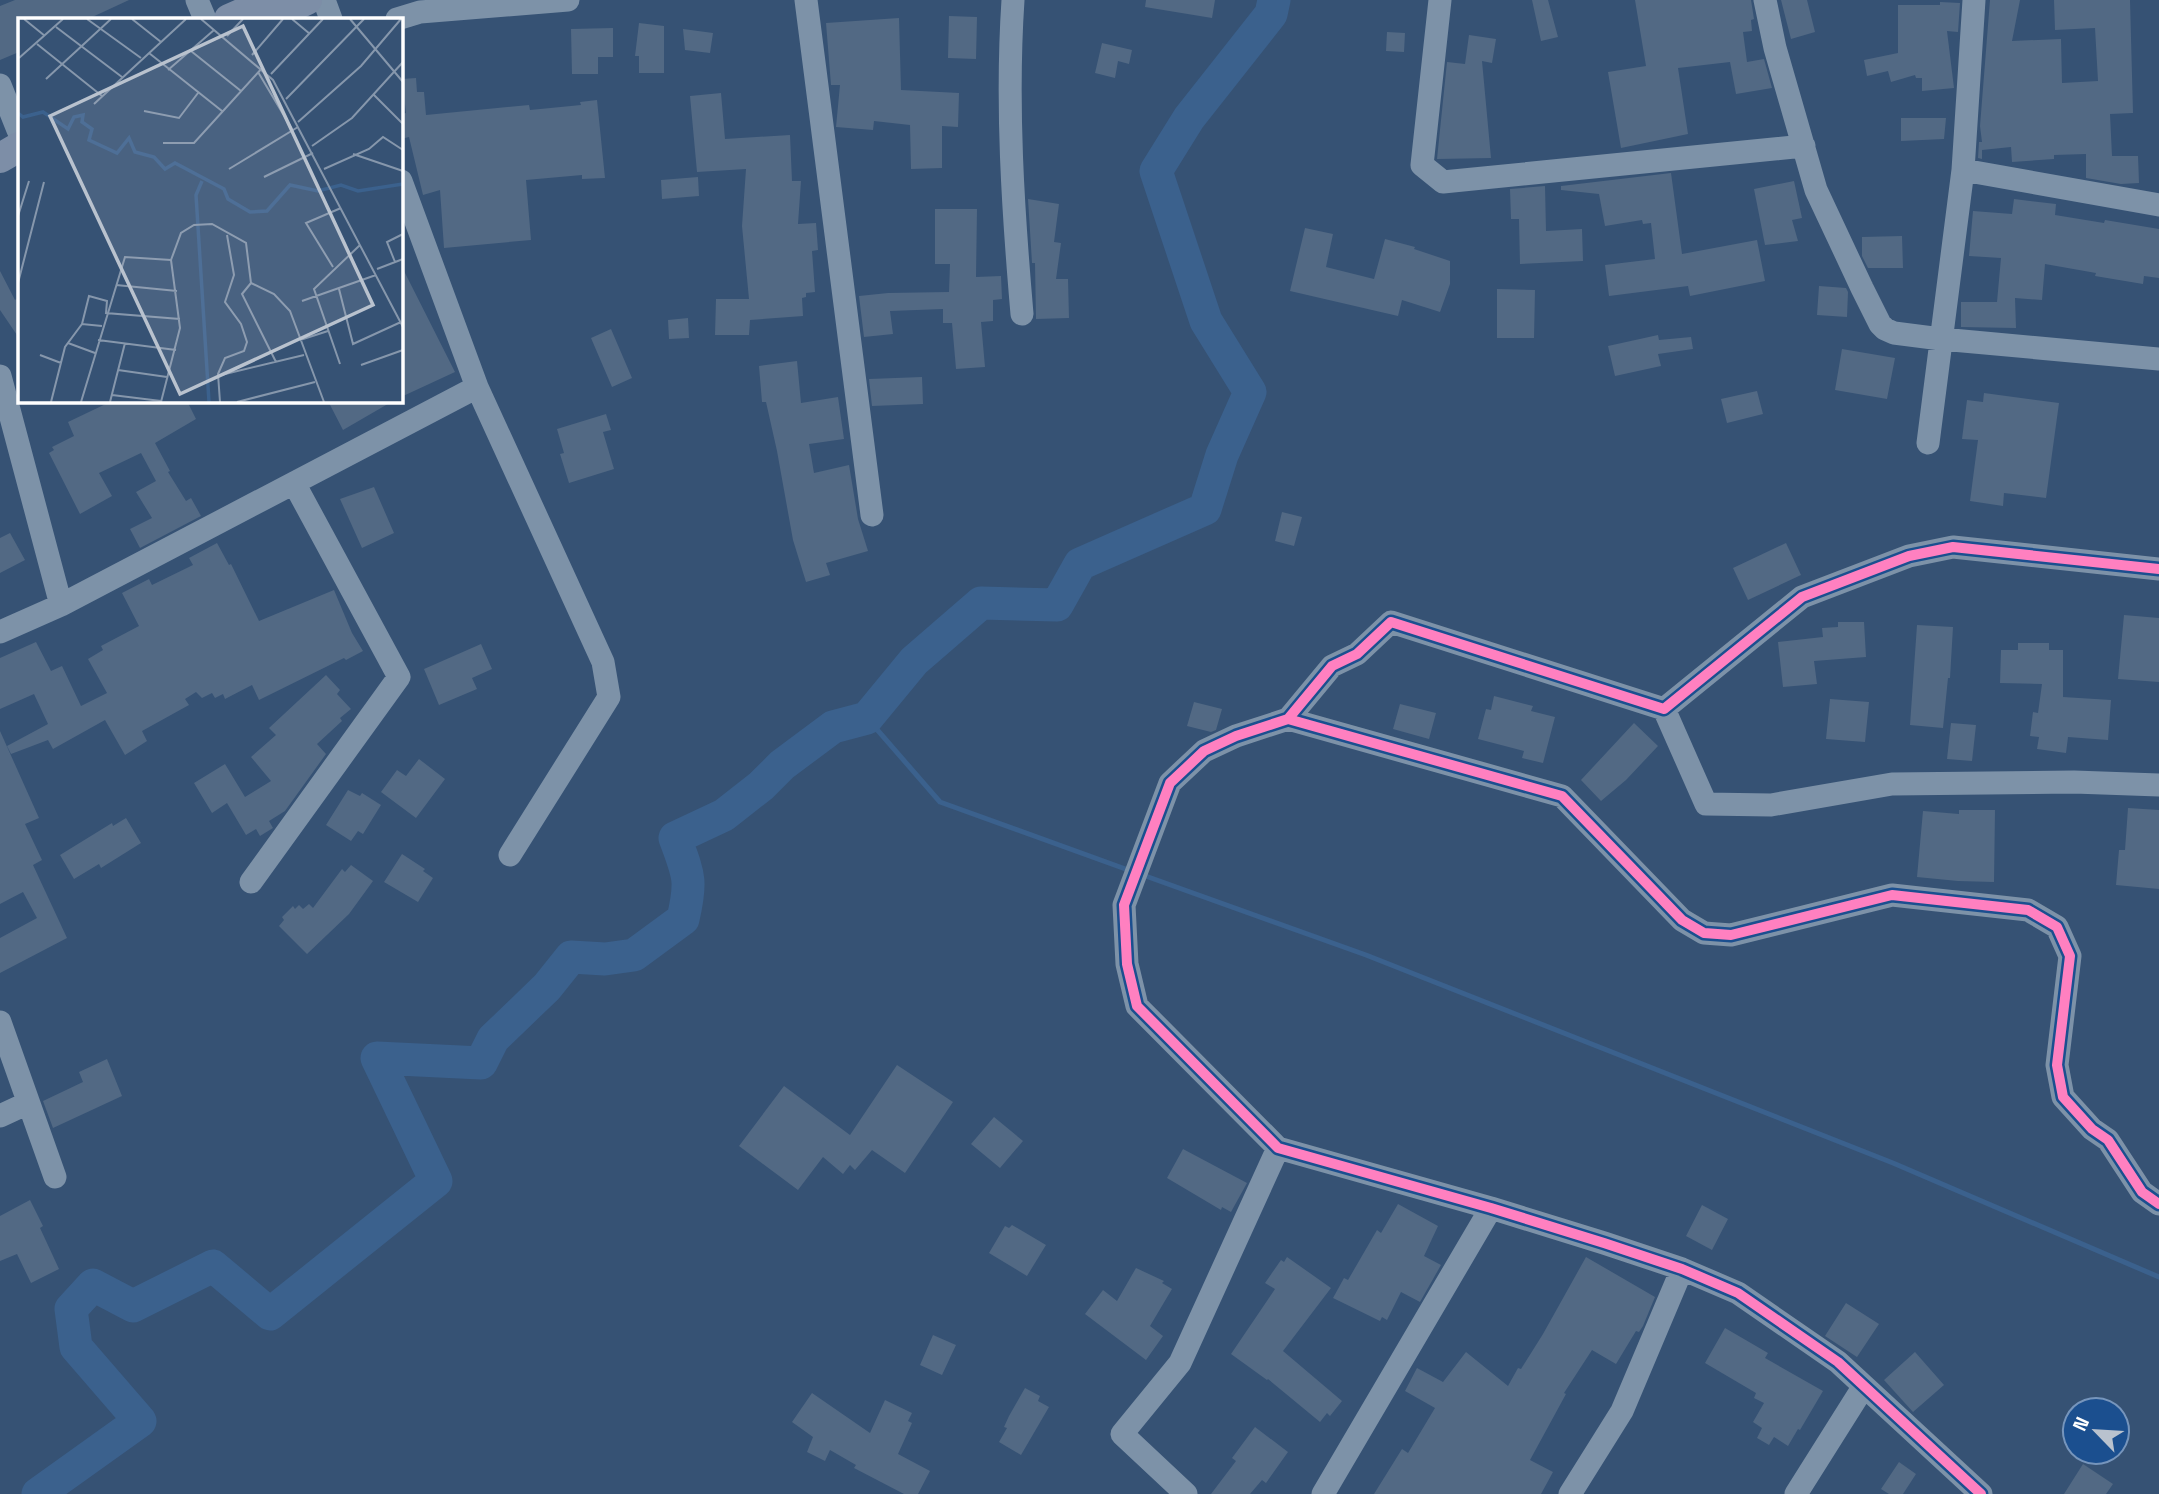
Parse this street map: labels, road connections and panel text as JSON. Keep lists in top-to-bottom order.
{
  "north": "top left"
}
